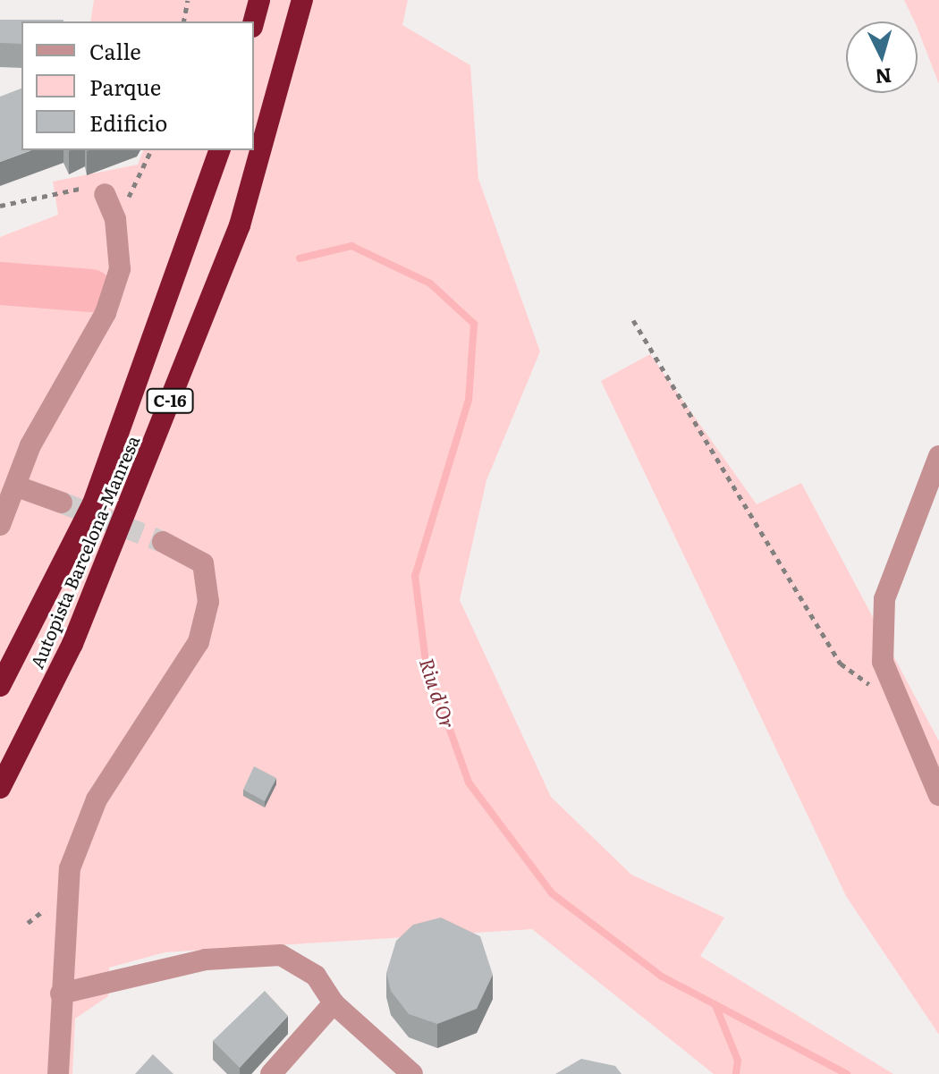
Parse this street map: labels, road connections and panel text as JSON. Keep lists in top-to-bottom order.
{
  "streets": {
    "highway": ["C-16", "Autopista Barcelona-Manresa"]
  },
  "water": ["Riu d'Or"],
  "legend": ["Calle", "Parque", "Edificio"],
  "north": "bottom"
}
